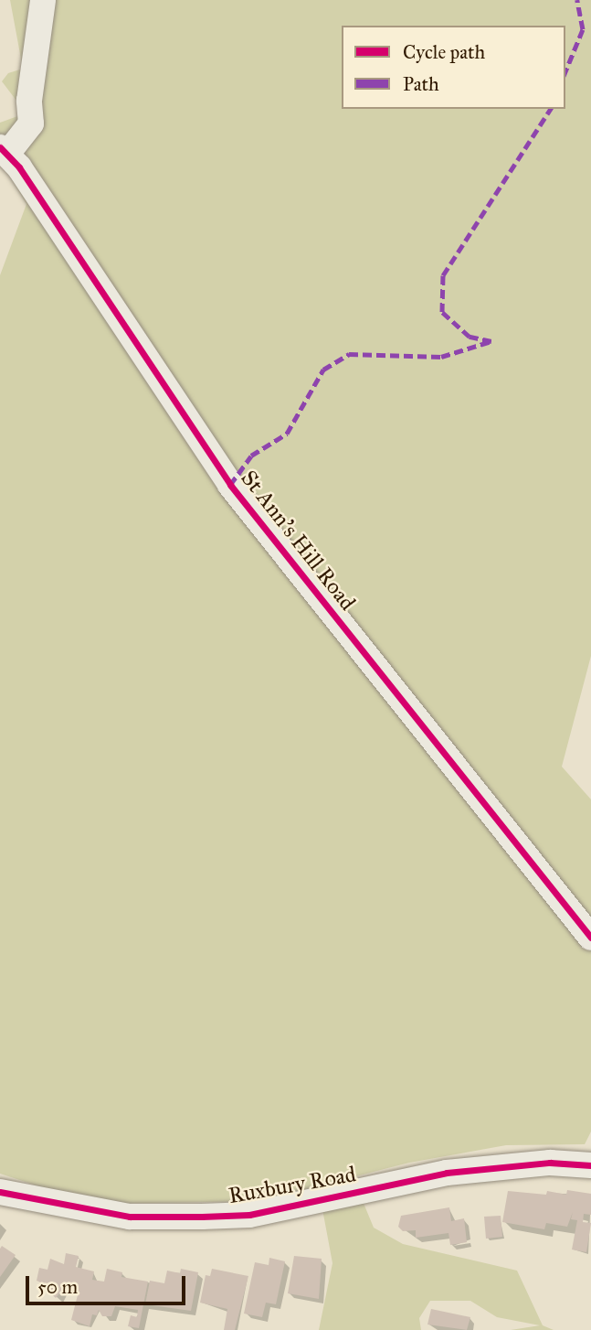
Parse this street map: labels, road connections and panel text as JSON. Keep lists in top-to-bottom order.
{
  "streets": {
    "street": ["St Ann's Hill Road", "Ruxbury Road"]
  },
  "legend": ["Cycle path", "Path"],
  "scale_bar": "50 m"
}
